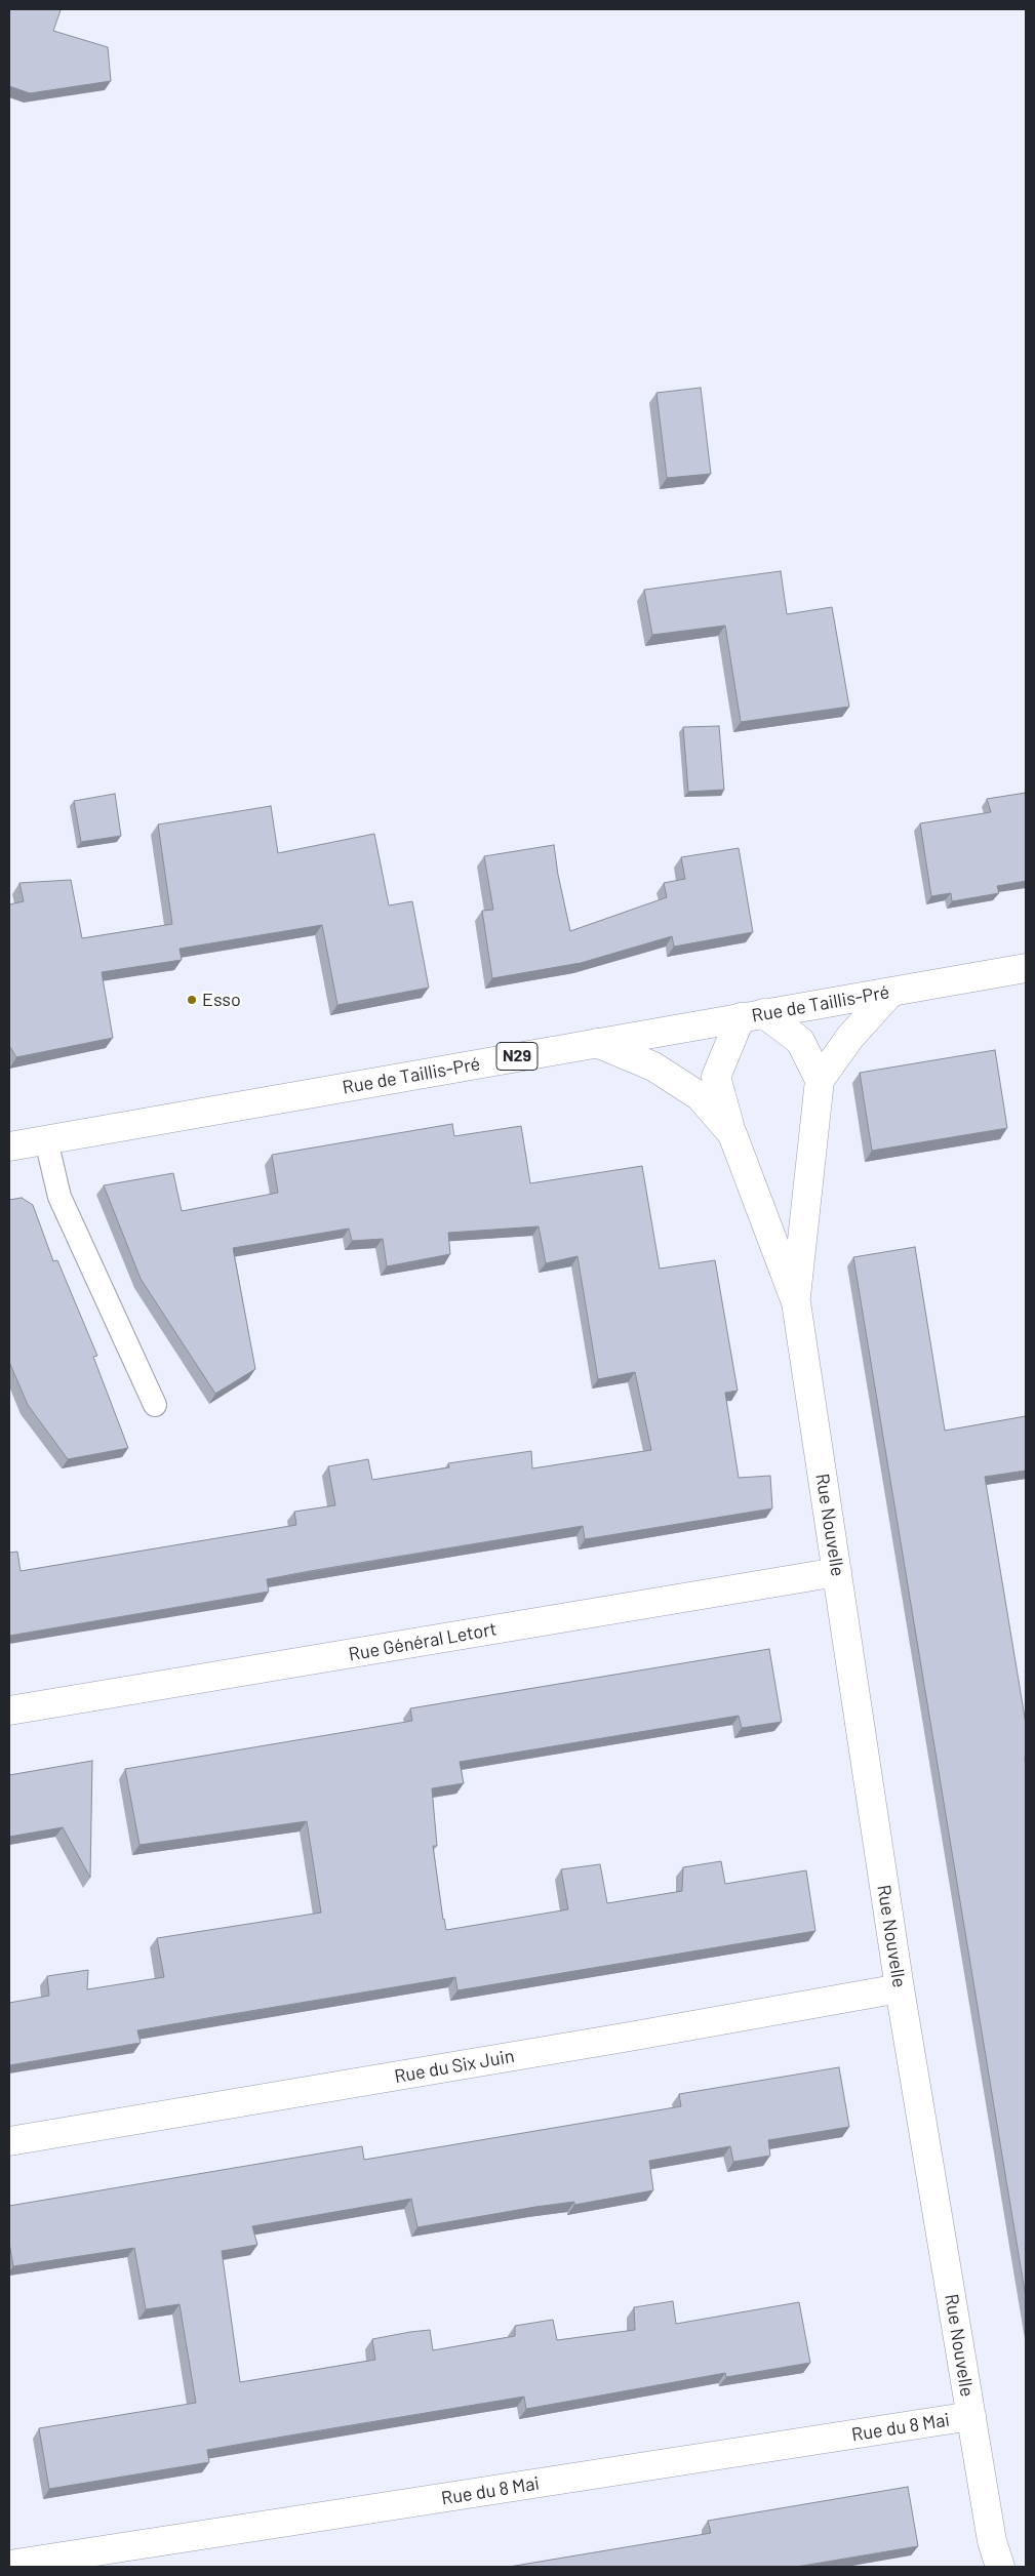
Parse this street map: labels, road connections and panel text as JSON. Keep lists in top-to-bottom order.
{
  "streets": {
    "street": [
      "Rue de Taillis-Pré",
      "N29",
      "Rue Nouvelle",
      "Rue Général Letort",
      "Rue du Six Juin",
      "Rue du 8 Mai"
    ]
  },
  "crossings": [
    ["Rue de Taillis-Pré", "Rue Nouvelle"],
    ["Rue Nouvelle", "Rue Général Letort"],
    ["Rue Nouvelle", "Rue du Six Juin"],
    ["Rue Nouvelle", "Rue du 8 Mai"]
  ],
  "places": ["Esso"]
}
